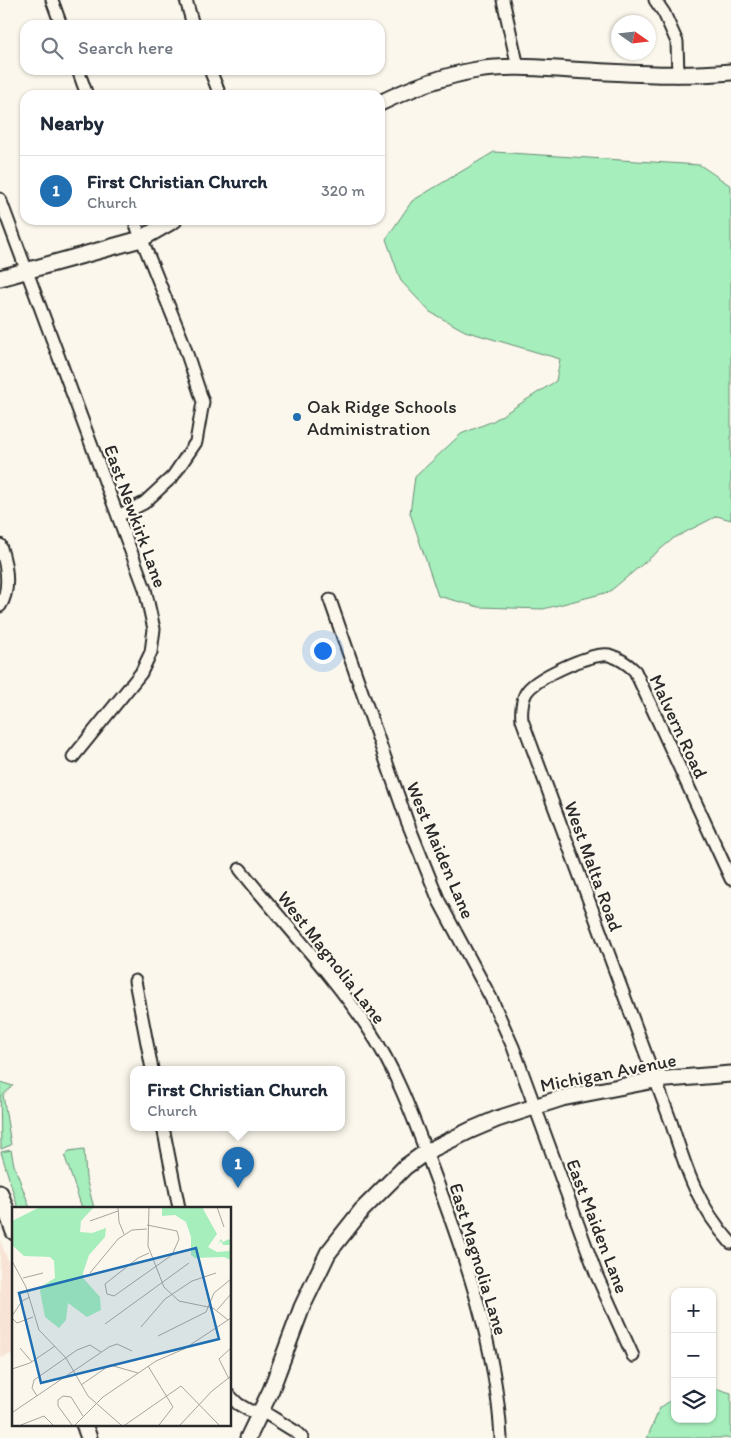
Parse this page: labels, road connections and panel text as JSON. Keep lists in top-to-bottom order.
{
  "streets": {
    "street": [
      "East Newkirk Lane",
      "Malvern Road",
      "West Maiden Lane",
      "West Malta Road",
      "West Magnolia Lane",
      "Michigan Avenue",
      "East Maiden Lane",
      "East Magnolia Lane"
    ]
  },
  "crossings": [
    ["Malvern Road", "West Malta Road"],
    ["West Maiden Lane", "Michigan Avenue"],
    ["West Maiden Lane", "East Maiden Lane"],
    ["West Malta Road", "Michigan Avenue"],
    ["West Magnolia Lane", "Michigan Avenue"],
    ["West Magnolia Lane", "East Magnolia Lane"],
    ["Michigan Avenue", "East Maiden Lane"],
    ["Michigan Avenue", "East Magnolia Lane"]
  ],
  "places": ["Oak Ridge Schools Administration"],
  "north": "right",
  "page": {
    "search": "Search here",
    "heading": "Nearby",
    "list": [
      {
        "mark": "1",
        "name": "First Christian Church",
        "note": "Church",
        "value": "320 m"
      }
    ],
    "popup": ["First Christian Church", "Church"],
    "pins": "1",
    "map_buttons": ["+", "−"]
  }
}
